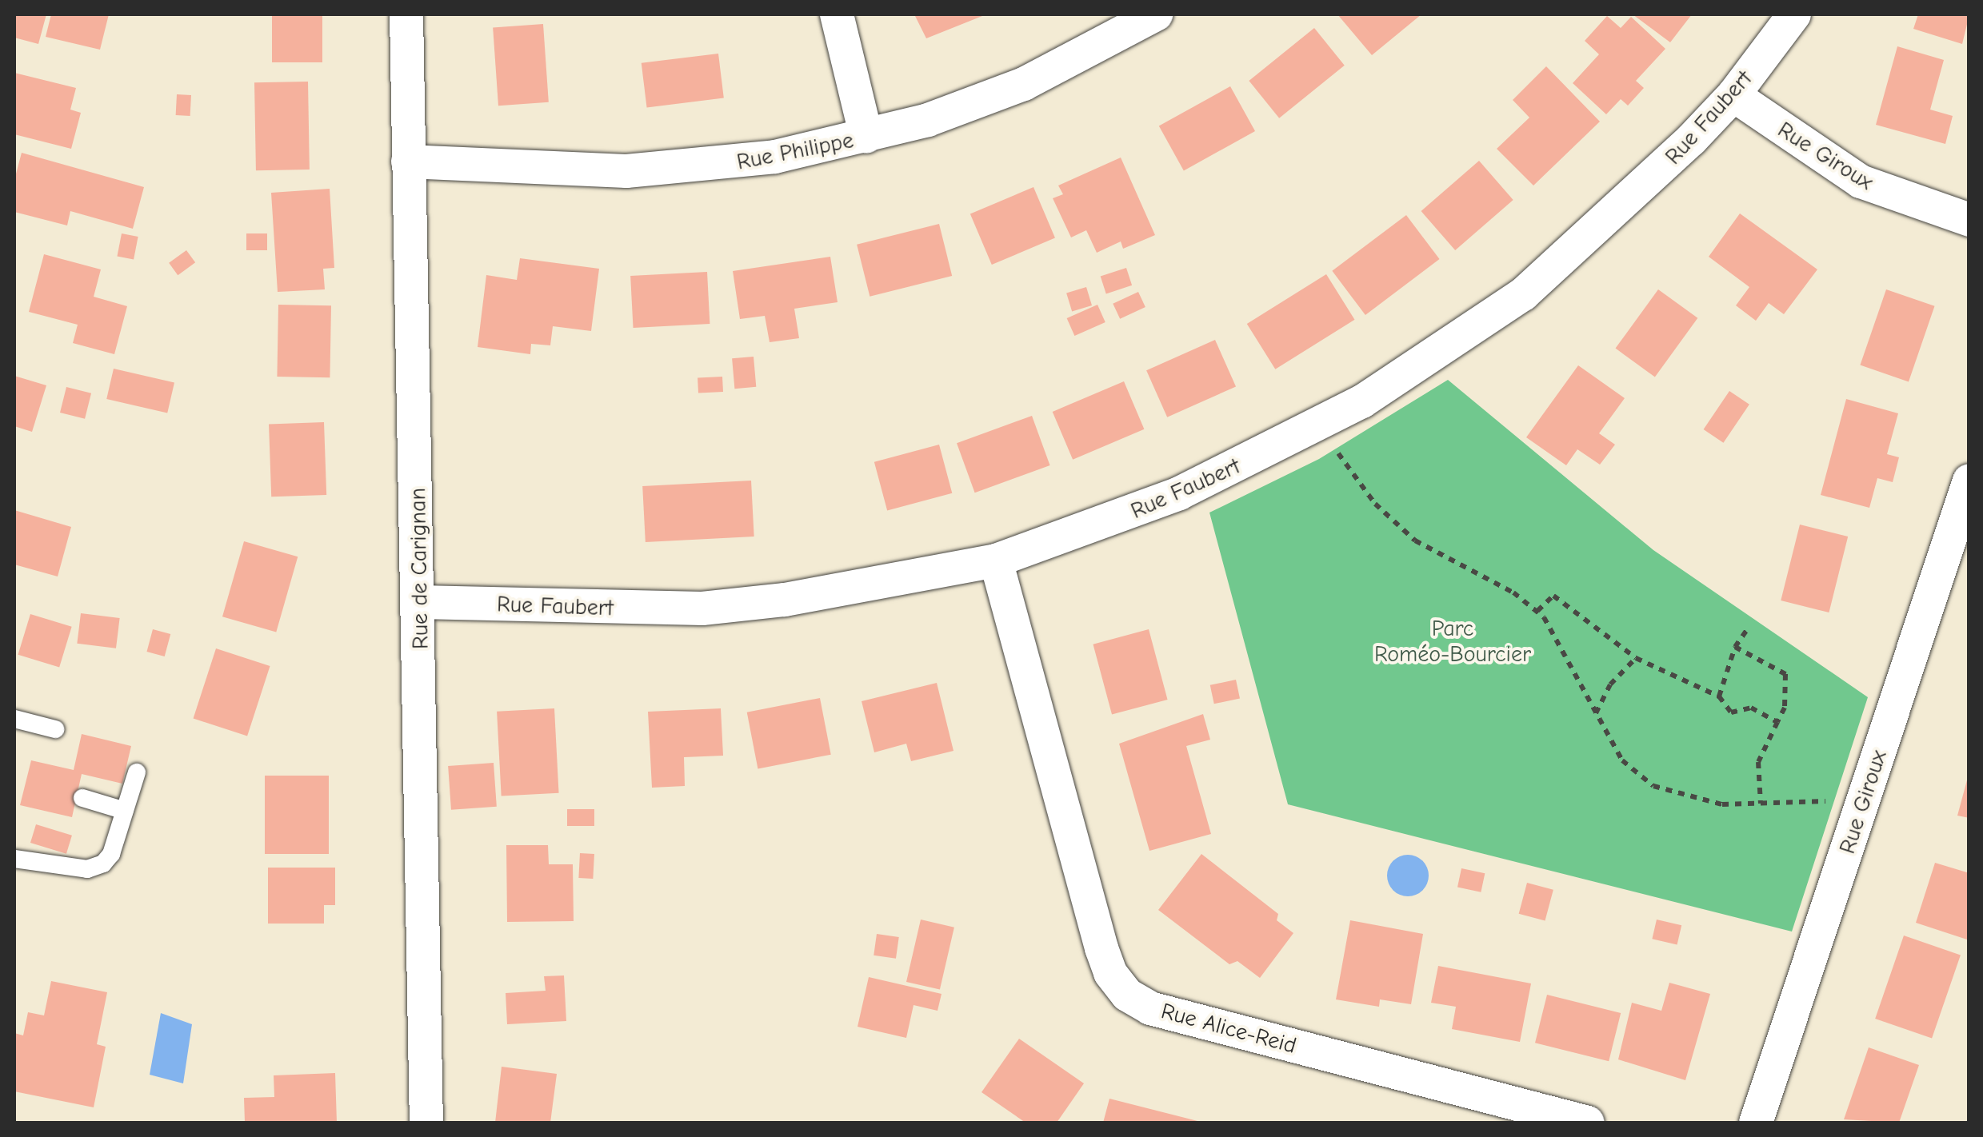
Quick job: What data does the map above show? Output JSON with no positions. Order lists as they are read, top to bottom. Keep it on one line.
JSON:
{"streets":{"street":["Rue Faubert","Rue Philippe","Rue Giroux","Rue de Carignan","Rue Alice-Reid"]},"crossings":[["Rue Faubert","Rue Giroux"],["Rue Faubert","Rue de Carignan"],["Rue Faubert","Rue Alice-Reid"],["Rue Philippe","Rue de Carignan"]],"parks":["Parc Roméo-Bourcier"]}
